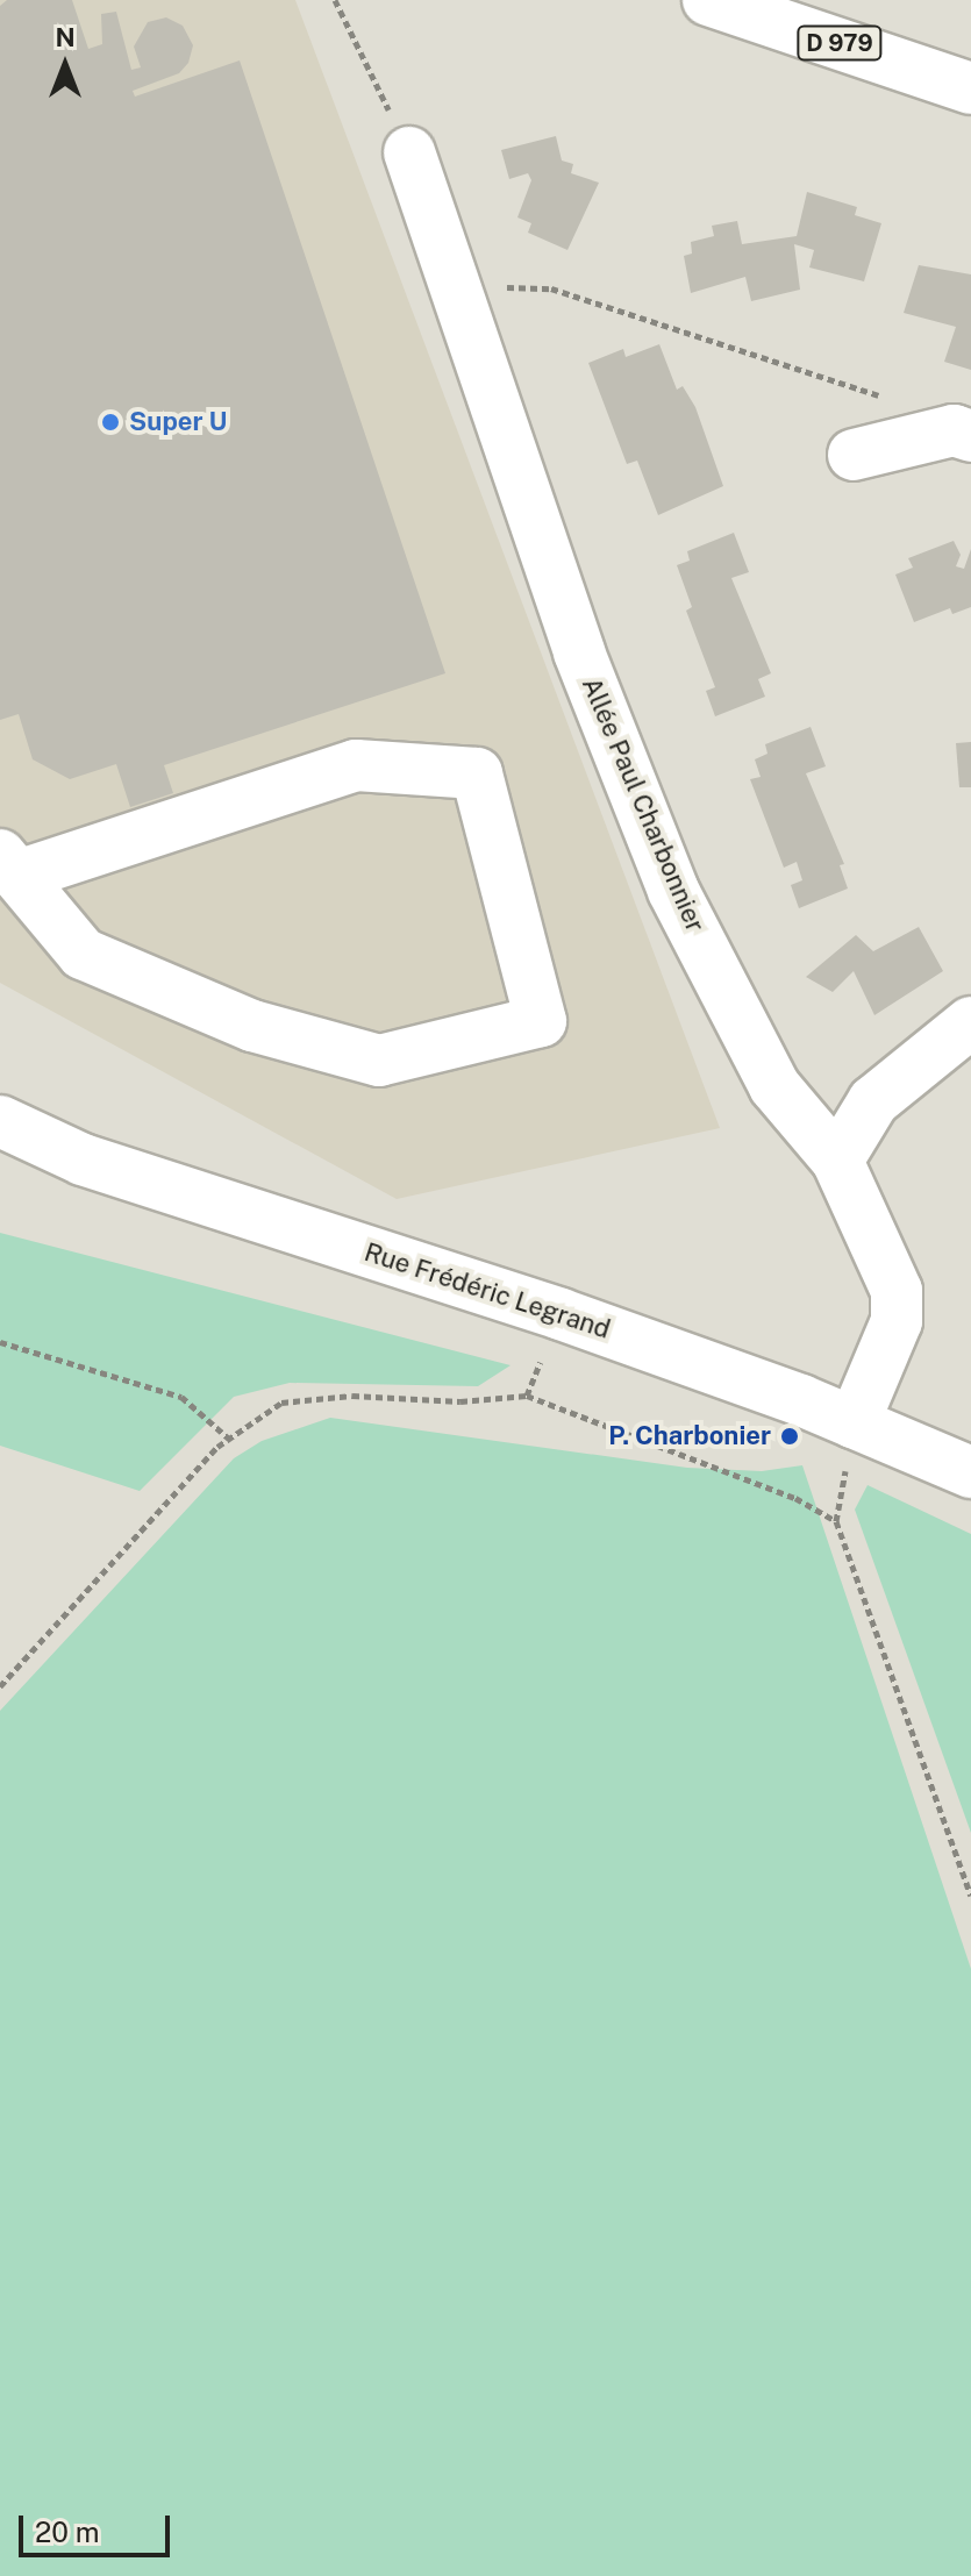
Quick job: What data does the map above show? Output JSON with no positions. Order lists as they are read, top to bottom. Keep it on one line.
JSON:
{"streets":{"street":["D 979","Allée Paul Charbonnier","Rue Frédéric Legrand"]},"crossings":[["Allée Paul Charbonnier","Rue Frédéric Legrand"]],"places":["Super U","P. Charbonier"],"scale_bar":"20 m","north":"top"}
